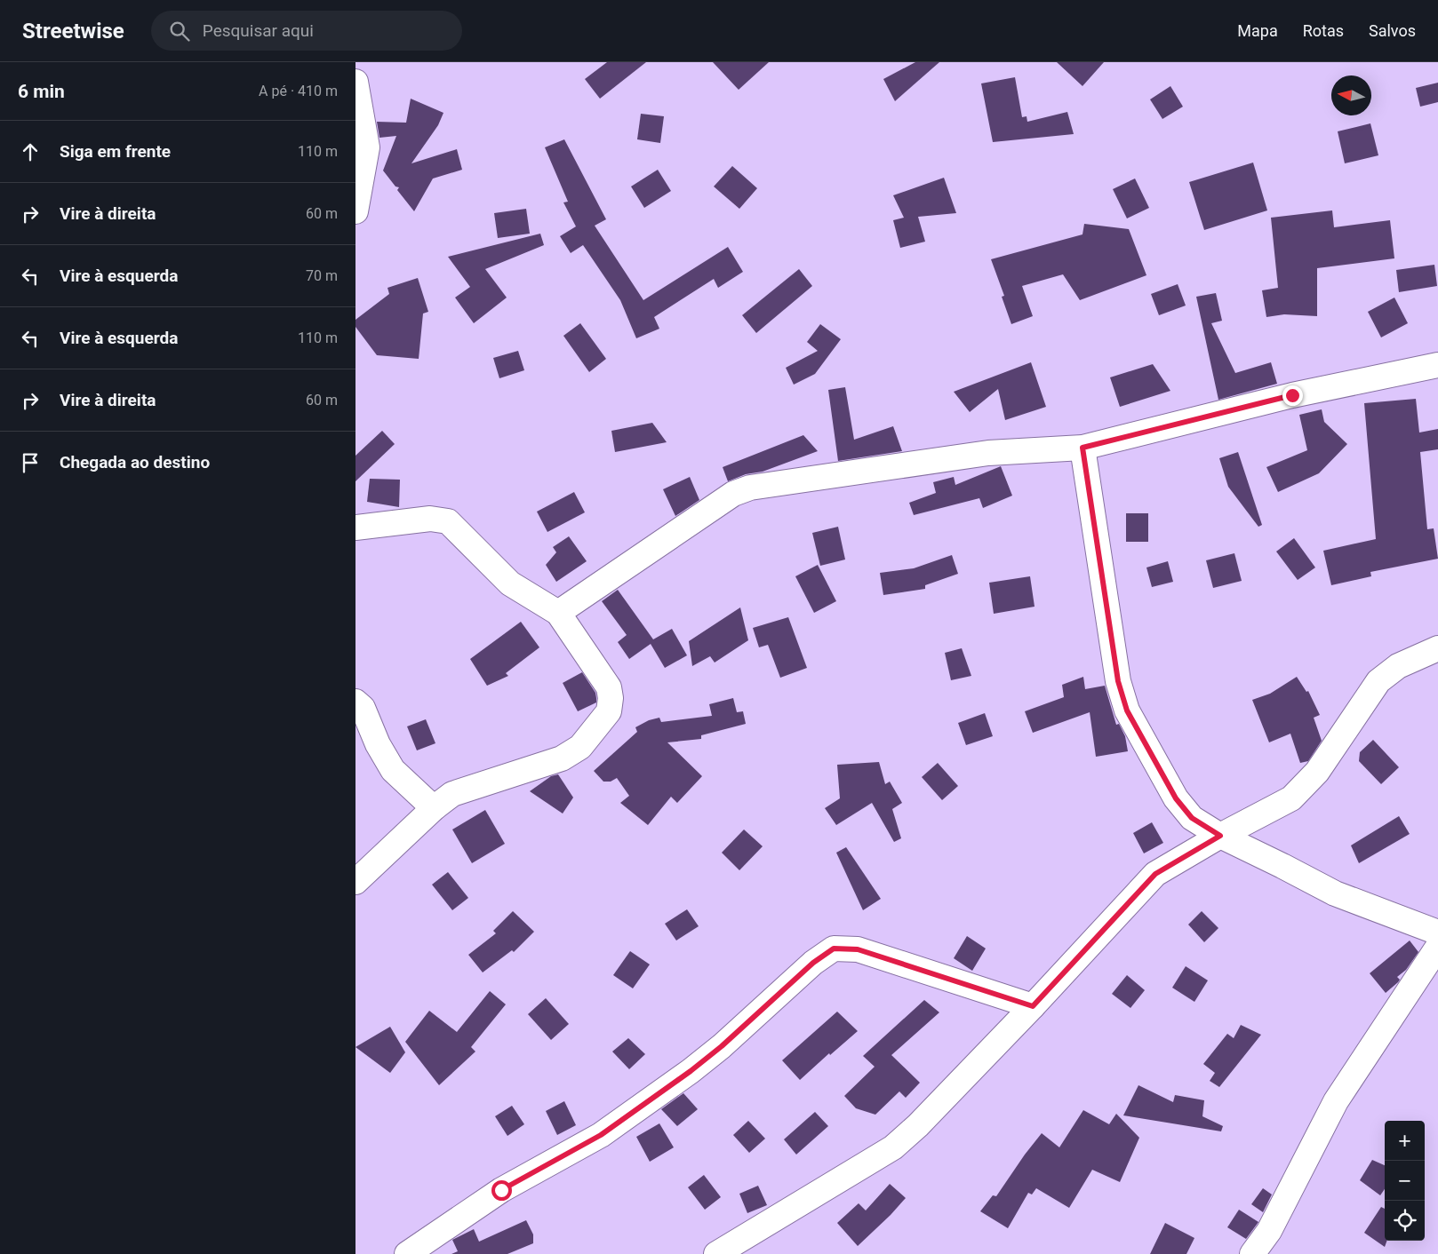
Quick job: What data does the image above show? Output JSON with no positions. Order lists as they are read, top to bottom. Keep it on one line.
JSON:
{"north":"left","page":{"header":"Streetwise","search":"Pesquisar aqui","nav":["Mapa","Rotas","Salvos"],"heading":["6 min","A pé · 410 m"],"list":[["Siga em frente","110 m"],["Vire à direita","60 m"],["Vire à esquerda","70 m"],["Vire à esquerda","110 m"],["Vire à direita","60 m"],"Chegada ao destino"],"map_buttons":["+","−"]}}
